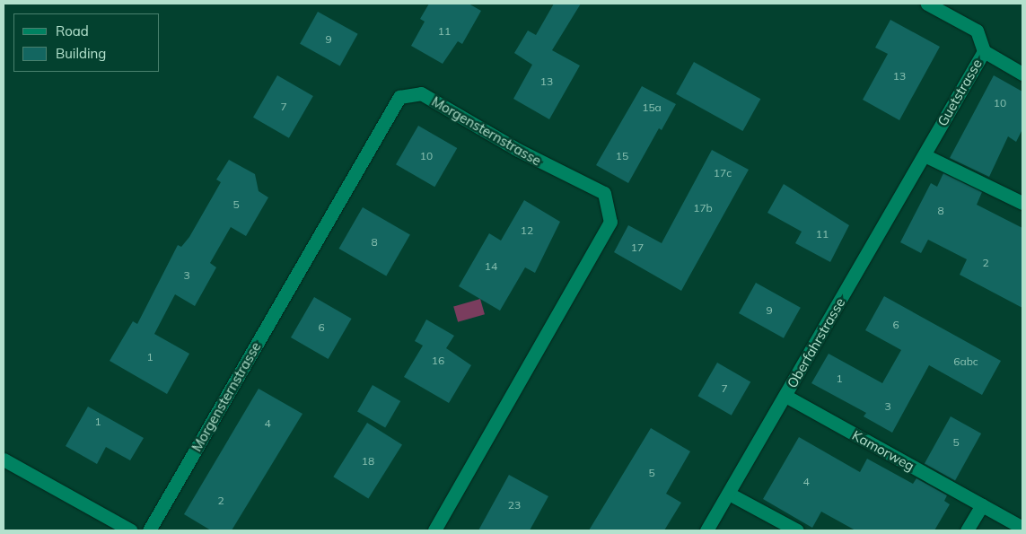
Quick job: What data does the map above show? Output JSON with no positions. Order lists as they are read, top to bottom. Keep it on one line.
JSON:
{"streets":{"street":["Guetstrasse","Morgensternstrasse","Oberfahrstrasse","Kamorweg"]},"crossings":[["Guetstrasse","Oberfahrstrasse"],["Oberfahrstrasse","Kamorweg"]],"house_numbers":["11","9","13","13","10","7","15a","10","15","17c","5","17b","8","12","11","8","17","2","14","3","9","6","6","1","16","6abc","1","7","3","1","4","5","18","5","4","2","23"],"legend":["Road","Building"]}
